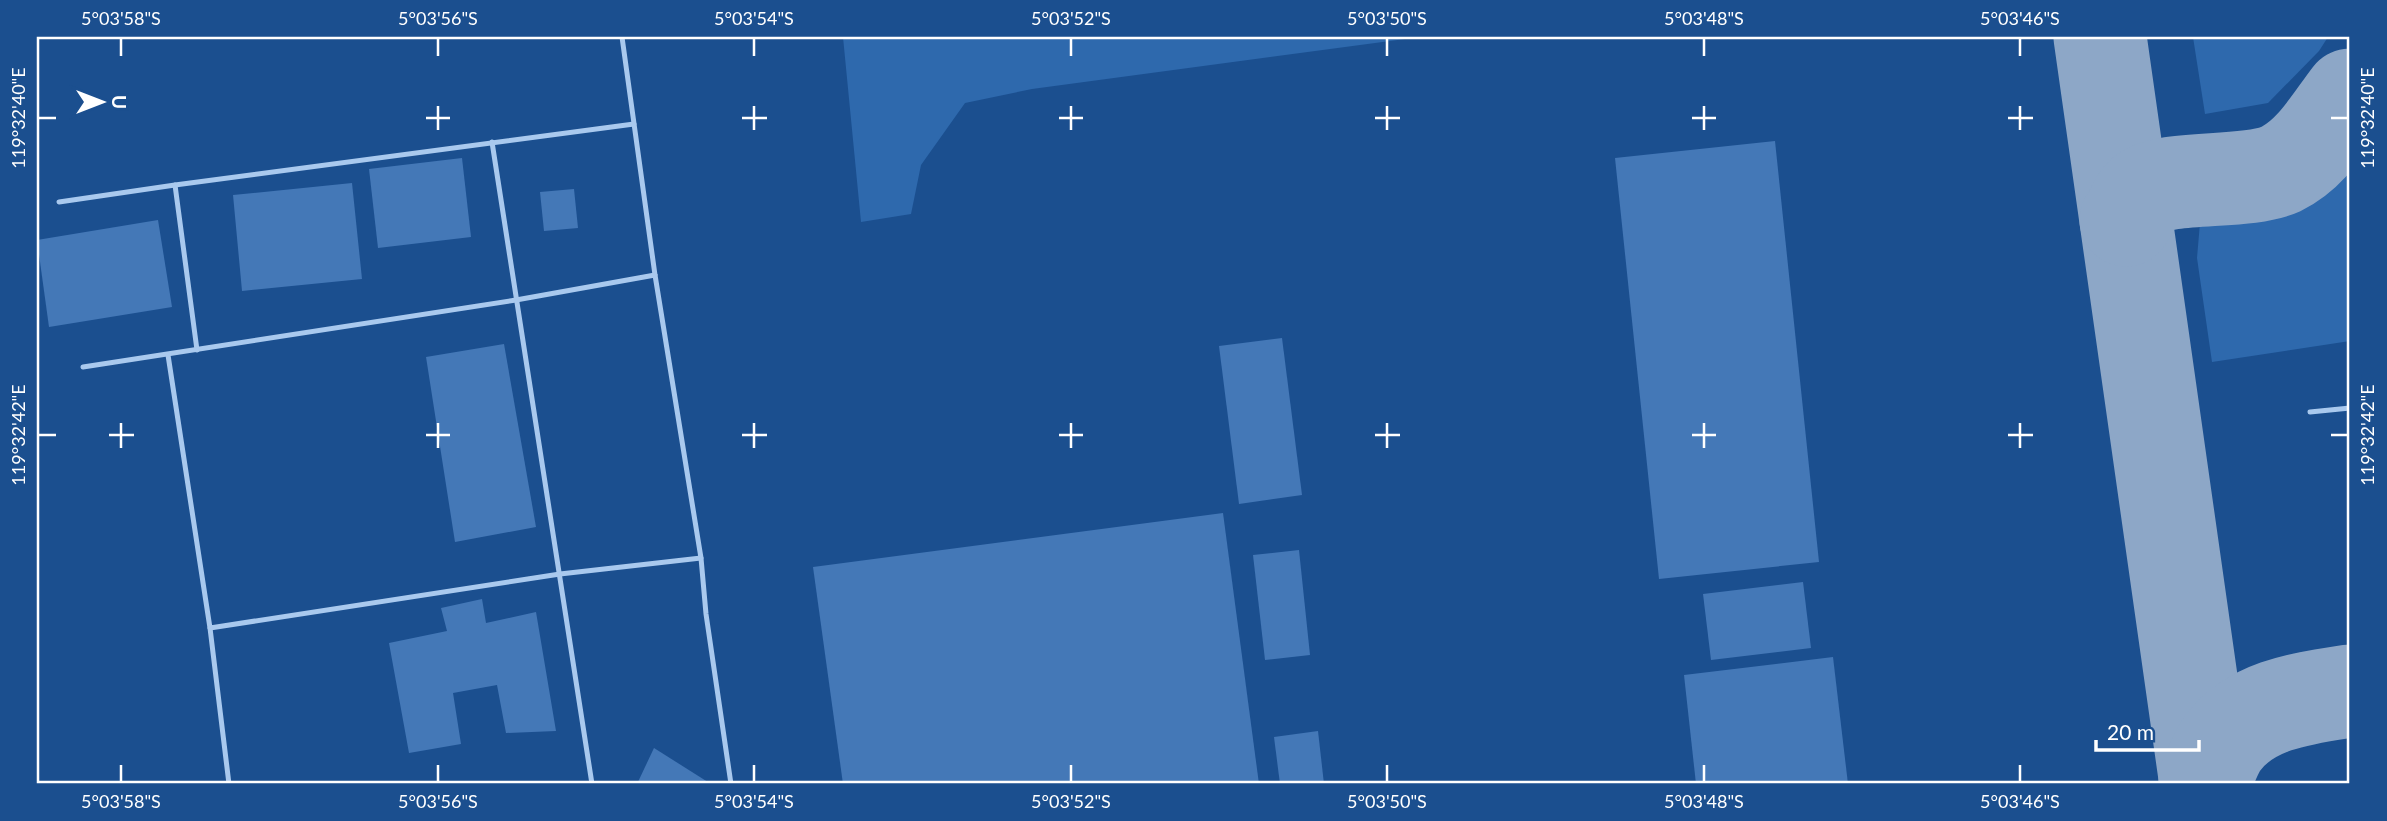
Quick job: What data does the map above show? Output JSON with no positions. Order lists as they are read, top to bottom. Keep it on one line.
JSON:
{"scale_bar":"20 m","north":"right","coordinates":["5°03'58\"S","5°03'56\"S","5°03'54\"S","5°03'52\"S","5°03'50\"S","5°03'48\"S","5°03'46\"S","119°32'40\"E","119°32'42\"E"]}
